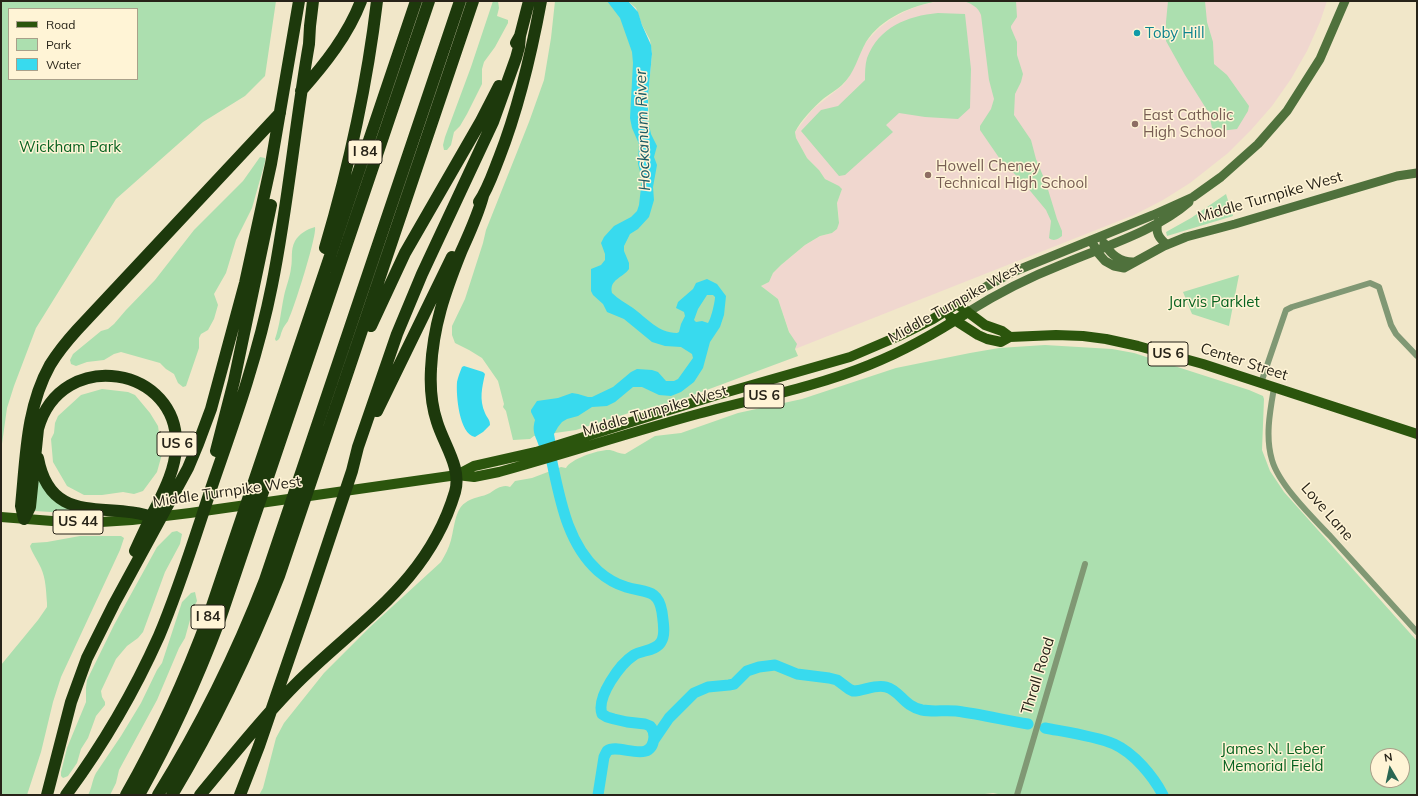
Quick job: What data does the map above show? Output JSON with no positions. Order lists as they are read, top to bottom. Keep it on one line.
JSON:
{"streets":{"highway":["I 84","US 6"],"main road":["Middle Turnpike West","Center Street","US 44"],"street":["Love Lane","Thrall Road"]},"crossings":[["Middle Turnpike West","US 6"],["Middle Turnpike West","Center Street"],["US 6","US 44"],["Center Street","Love Lane"]],"water":["Hockanum River"],"parks":["Wickham Park","Jarvis Parklet","James N. Leber Memorial Field"],"places":["Toby Hill","East Catholic High School","Howell Cheney Technical High School"],"legend":["Road","Park","Water"],"north":"top"}
